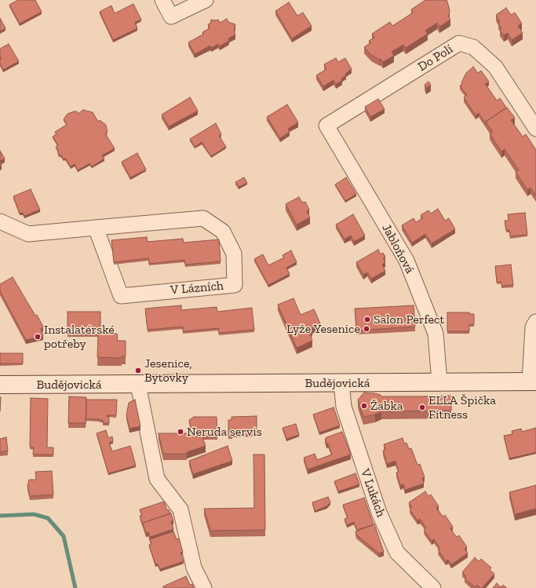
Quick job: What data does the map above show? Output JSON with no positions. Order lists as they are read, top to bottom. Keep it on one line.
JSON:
{"streets":{"main road":["Budějovická"],"street":["Do Polí","Jabloňová","V Lázních","V Lukách"]},"crossings":[["Do Polí","Jabloňová"],["Jabloňová","Budějovická"],["Budějovická","V Lukách"]],"places":["Salon Perfect","Lyže Yesenice","Instalatérské potřeby","Jesenice, Bytovky","Žabka","ELLA Špička Fitness","Neruda servis"]}
